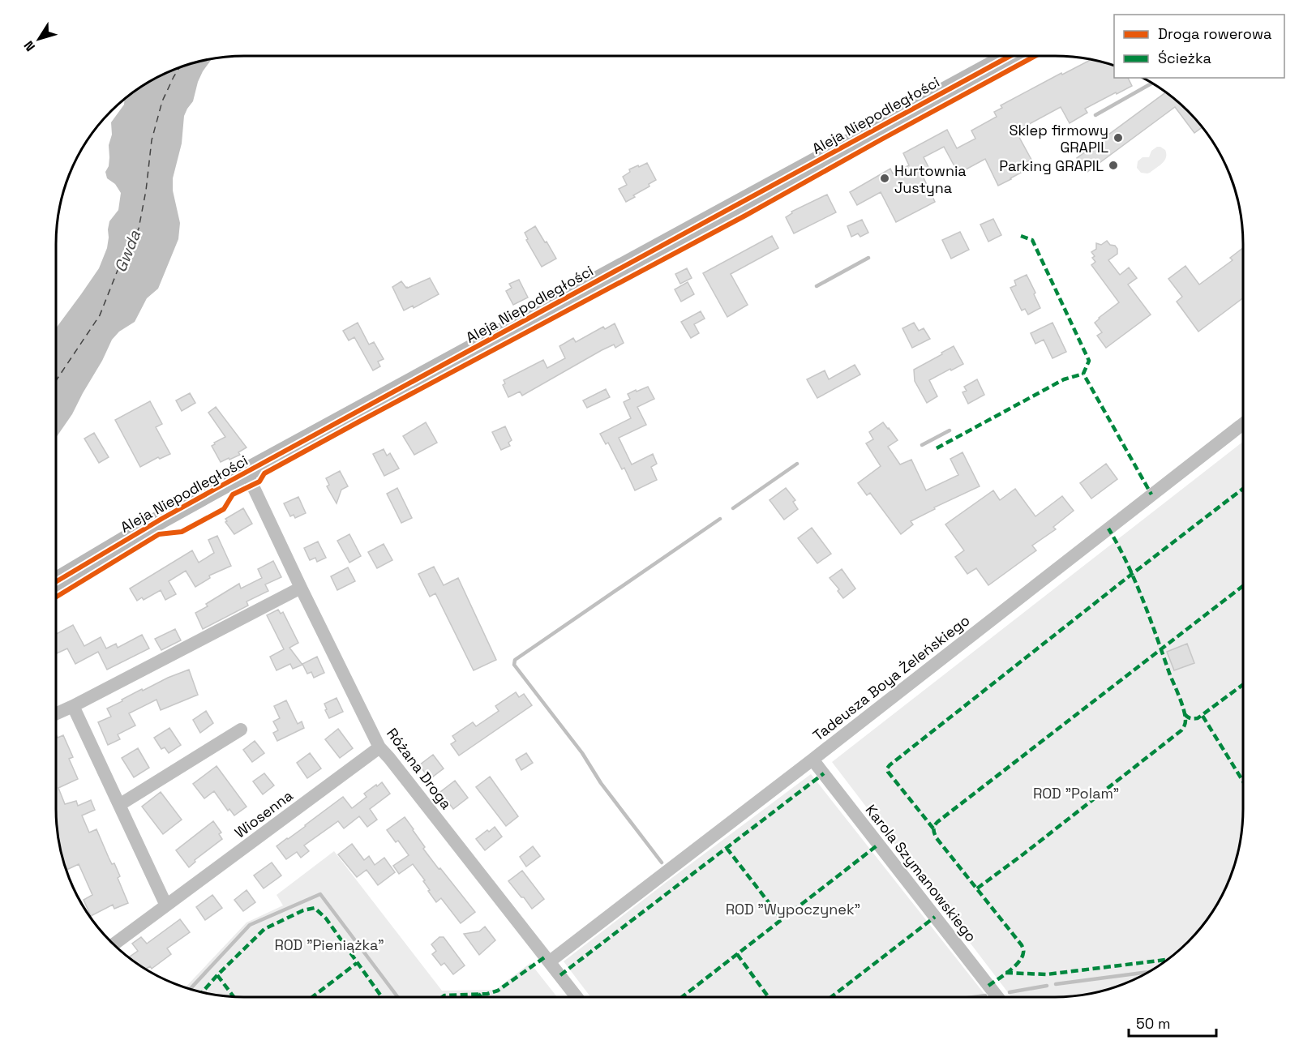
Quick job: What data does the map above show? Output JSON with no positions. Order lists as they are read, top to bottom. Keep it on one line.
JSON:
{"streets":{"street":["Aleja Niepodległości","Tadeusza Boya Żeleńskiego","Różana Droga","Wiosenna","Karola Szymanowskiego"]},"crossings":[["Aleja Niepodległości","Różana Droga"],["Tadeusza Boya Żeleńskiego","Różana Droga"],["Tadeusza Boya Żeleńskiego","Karola Szymanowskiego"],["Różana Droga","Wiosenna"]],"water":["Gwda"],"parks":["ROD \"Polam\"","ROD \"Wypoczynek\"","ROD \"Pieniążka\""],"places":["Sklep firmowy GRAPIL","Parking GRAPIL","Hurtownia Justyna"],"legend":["Droga rowerowa","Ścieżka"],"scale_bar":"50 m","north":"bottom left"}
